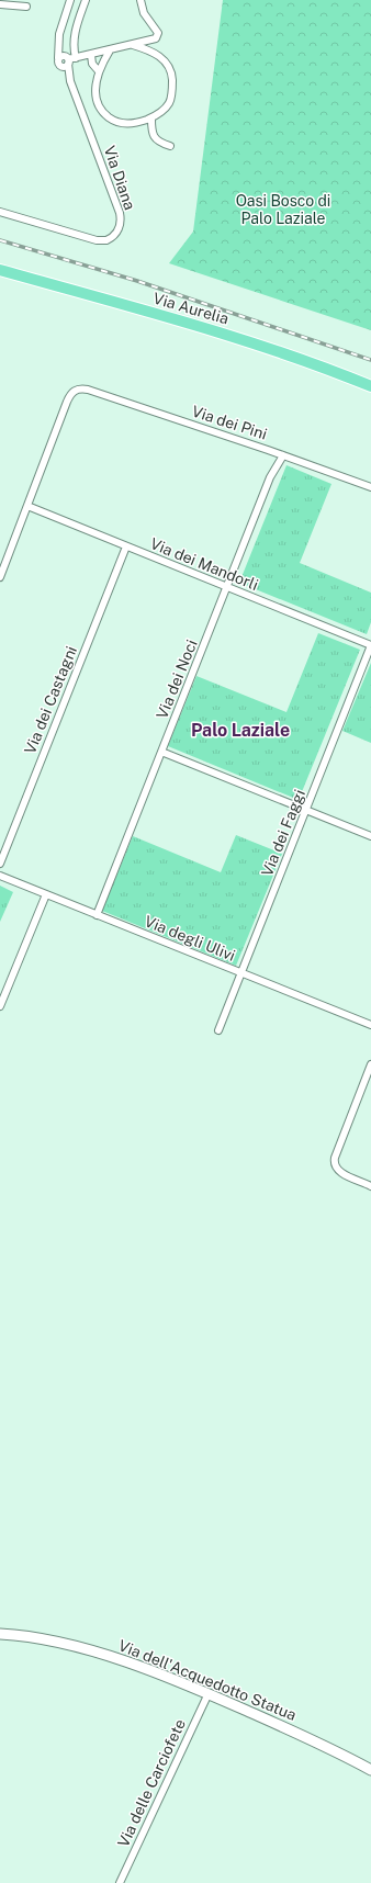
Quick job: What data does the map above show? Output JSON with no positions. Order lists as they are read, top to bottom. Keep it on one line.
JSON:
{"streets":{"main road":["Via Aurelia"],"street":["Via Diana","Via dei Pini","Via dei Mandorli","Via dei Noci","Via dei Castagni","Via dei Faggi","Via degli Ulivi","Via dell'Acquedotto Statua","Via delle Carciofete"]},"crossings":[["Via dei Pini","Via dei Mandorli"],["Via dei Pini","Via dei Noci"],["Via dei Mandorli","Via dei Noci"],["Via dei Mandorli","Via dei Castagni"],["Via dei Mandorli","Via dei Faggi"],["Via dei Noci","Via degli Ulivi"],["Via dei Faggi","Via degli Ulivi"],["Via dell'Acquedotto Statua","Via delle Carciofete"]],"districts":["Palo Laziale"],"parks":["Oasi Bosco di Palo Laziale"]}
